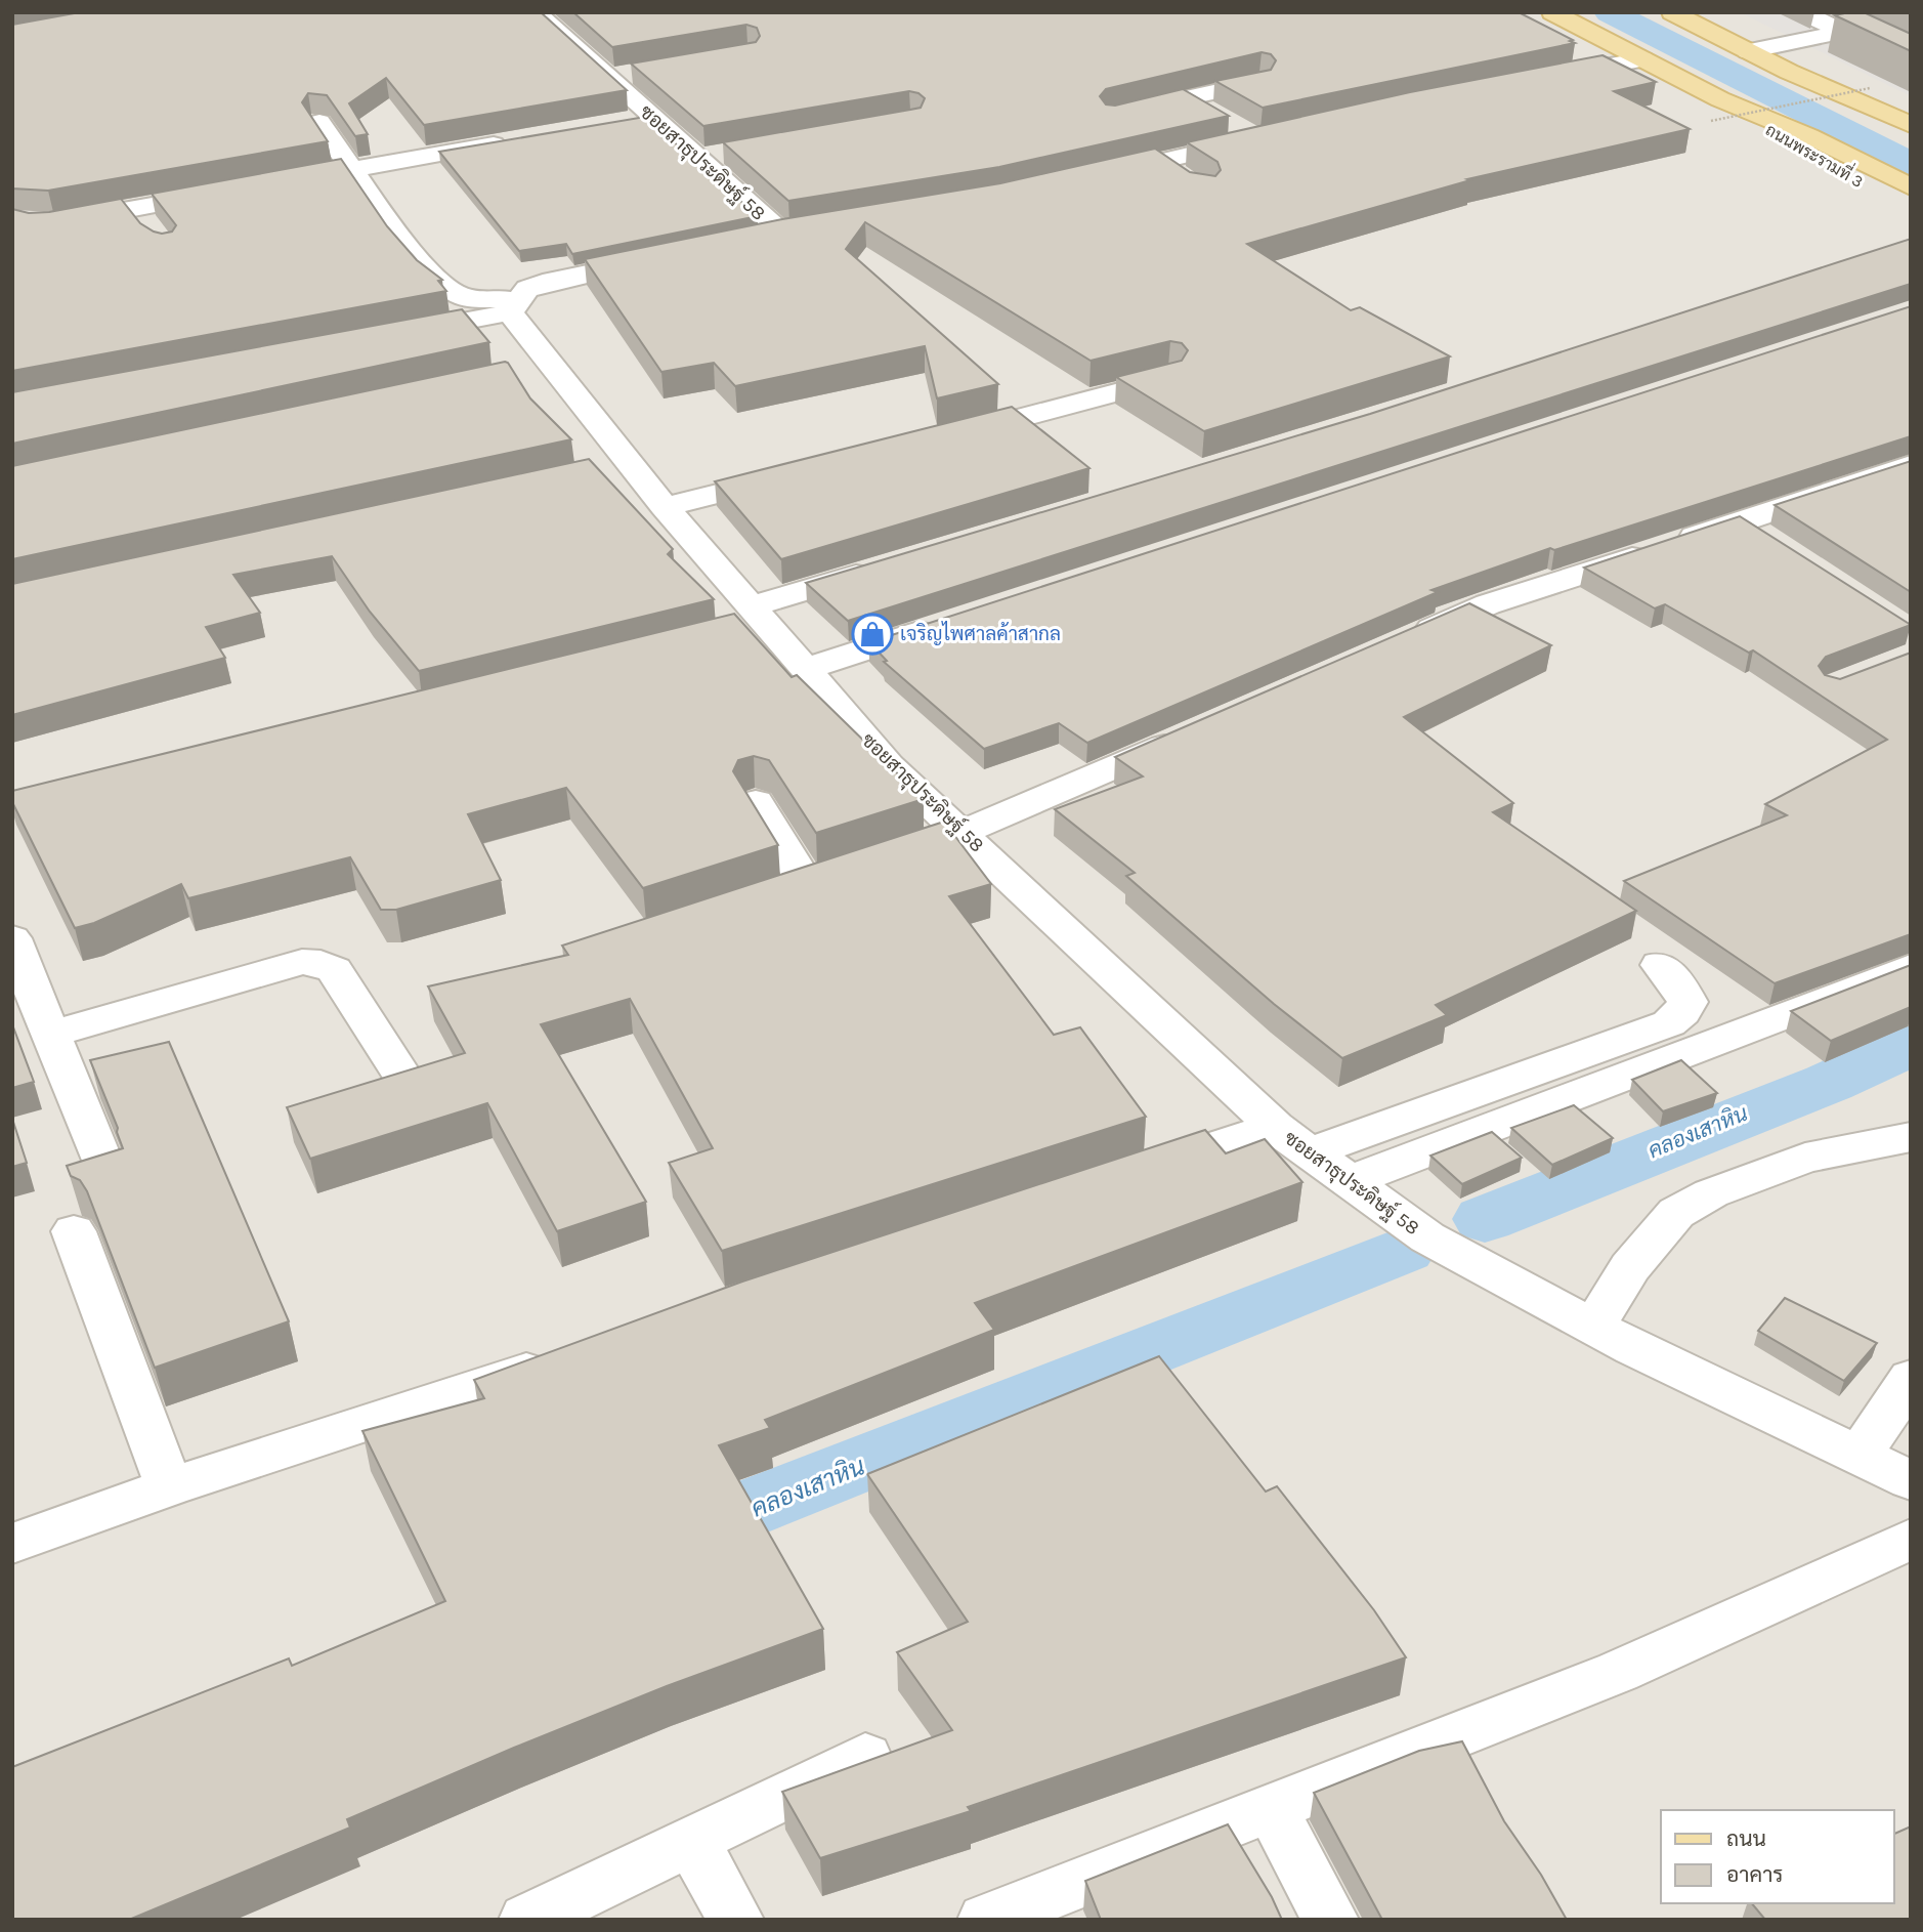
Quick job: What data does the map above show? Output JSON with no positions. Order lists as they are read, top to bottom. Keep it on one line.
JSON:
{"streets":{"main road":["ถนนพระรามที่ 3"],"street":["ซอยสาธุประดิษฐ์ 58"]},"water":["คลองเสาหิน"],"places":{"shop":["เจริญไพศาลค้าสากล"]},"legend":["ถนน","อาคาร"]}
